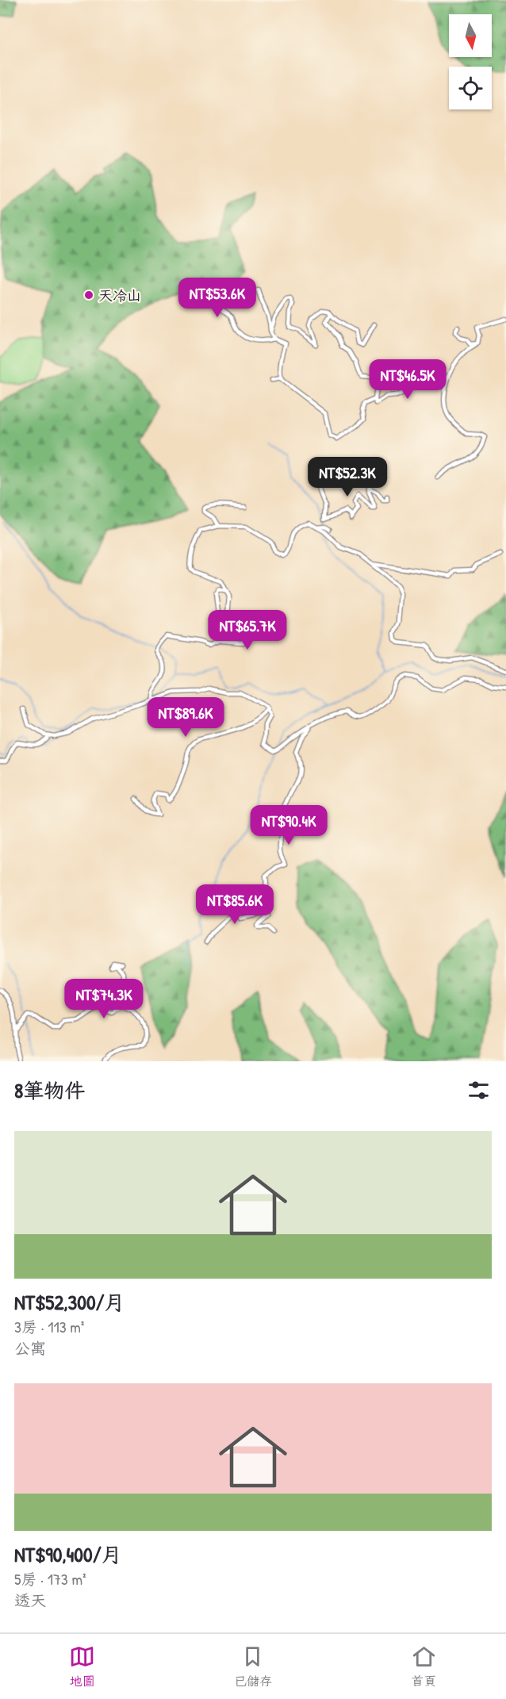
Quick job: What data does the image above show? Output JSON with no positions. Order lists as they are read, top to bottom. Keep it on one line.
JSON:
{"places":["天冷山"],"north":"bottom","page":{"price":["NT$53.6K","NT$46.5K","NT$52.3K","NT$65.7K","NT$89.6K","NT$90.4K","NT$85.6K","NT$74.3K"],"heading":"8筆物件","list":[{"name":"NT$52,300/月","note":"3房 · 113 m² · 公寓"},{"name":"NT$90,400/月","note":"5房 · 173 m² · 透天"}],"tabs":["地圖","已儲存","首頁"]}}
